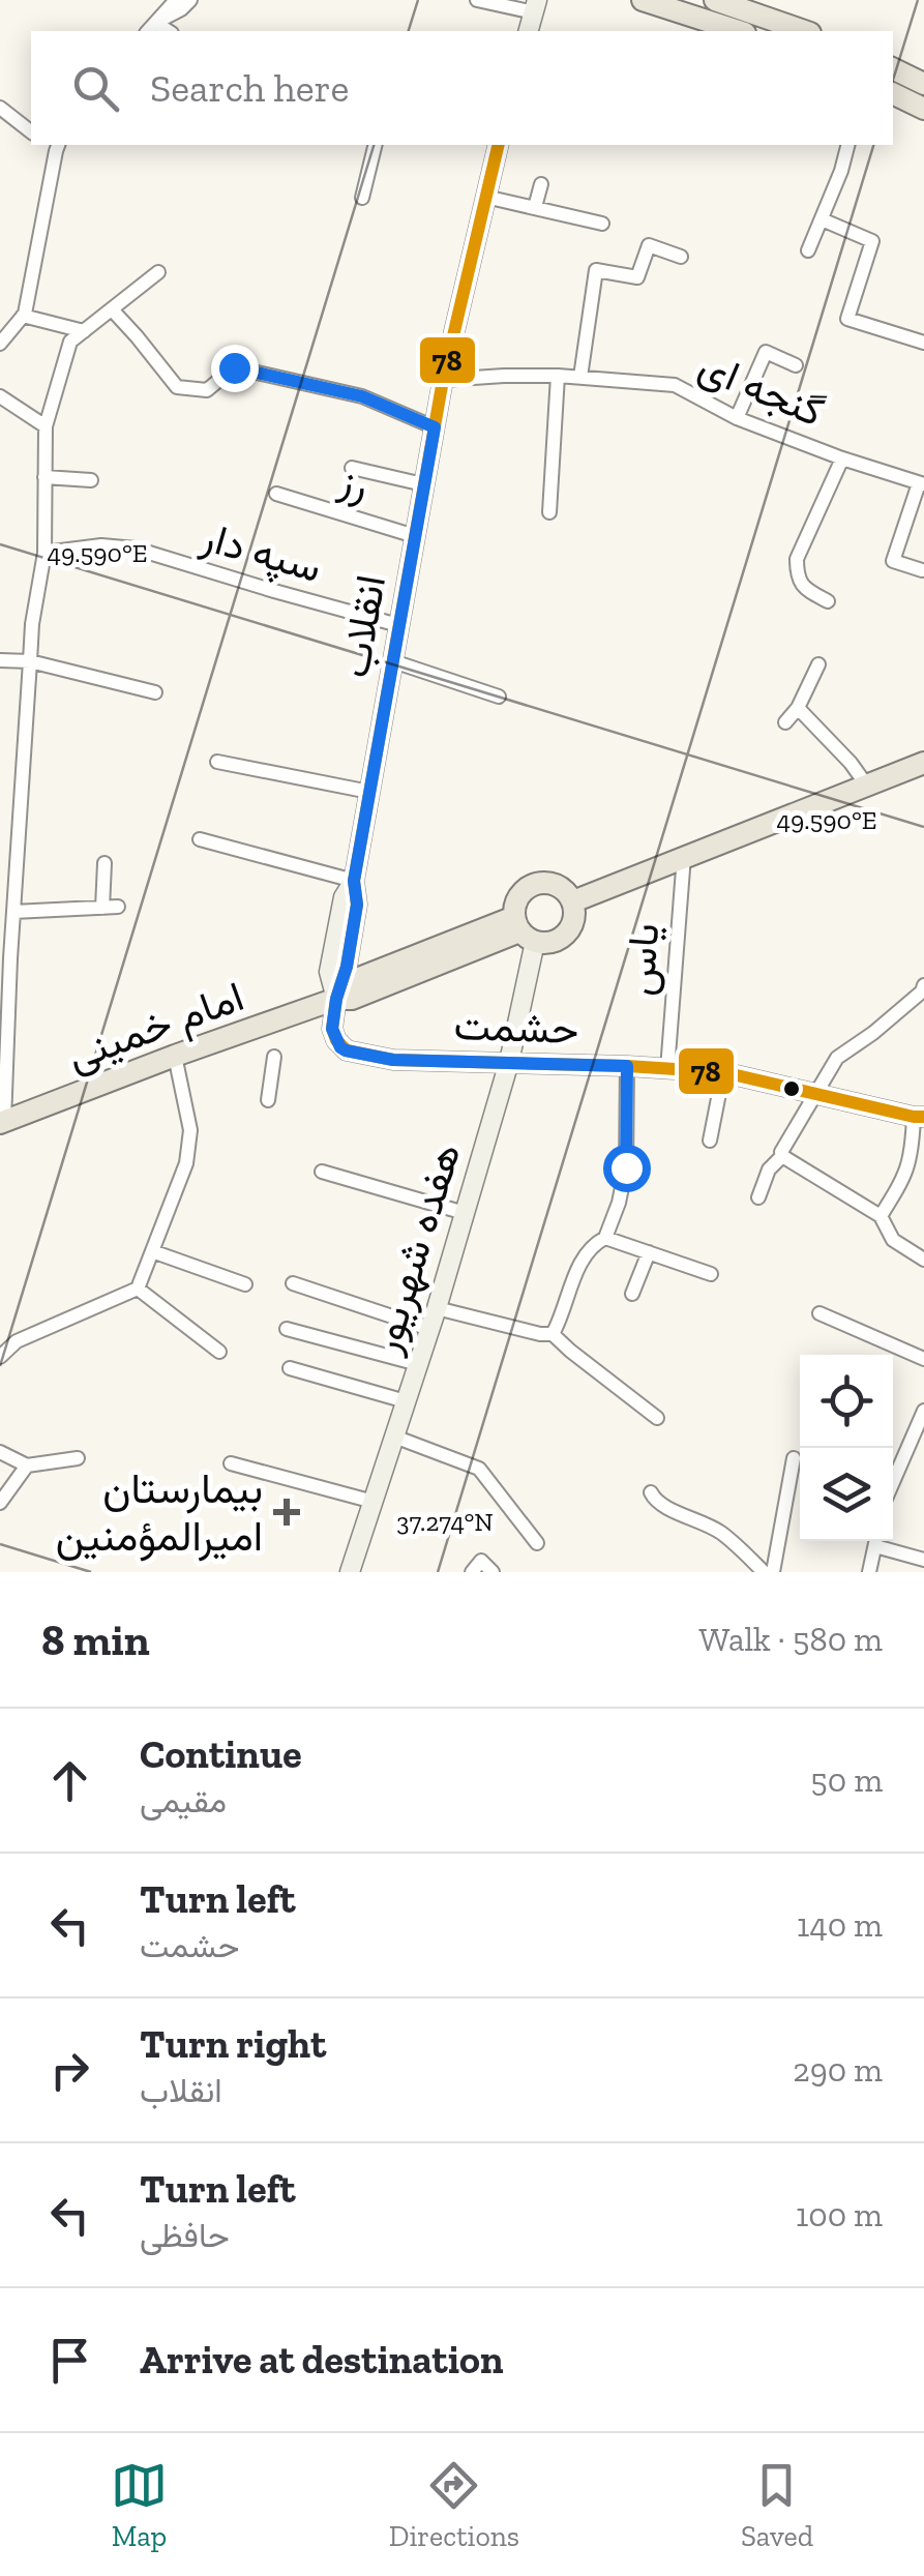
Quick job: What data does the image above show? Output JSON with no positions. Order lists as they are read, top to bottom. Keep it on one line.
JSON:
{"streets":{"main road":["انقلاب","امام خمینی","حشمت","هفده شهریور"],"street":["گنجه ای","رز","سپه دار","یاس"]},"crossings":[["گنجه ای","انقلاب"],["رز","انقلاب"],["سپه دار","انقلاب"],["انقلاب","امام خمینی"],["انقلاب","حشمت"],["یاس","حشمت"],["امام خمینی","حشمت"],["امام خمینی","هفده شهریور"],["حشمت","هفده شهریور"]],"places":{"health":["بیمارستان امیرالمؤمنین"]},"lines":["transit line 78"],"page":{"search":"Search here","heading":["8 min","Walk · 580 m"],"list":[["Continue","مقیمی","50 m"],["Turn left","حشمت","140 m"],["Turn right","انقلاب","290 m"],["Turn left","حافظی","100 m"],"Arrive at destination"],"nav":["Map","Directions","Saved"]},"coordinates":["49.590°E","37.274°N"]}
